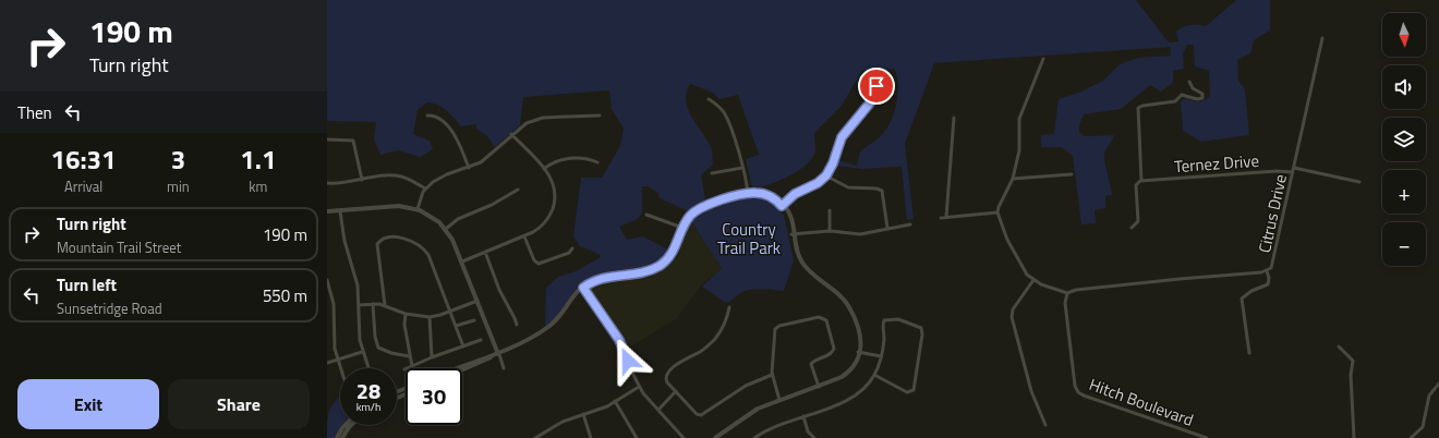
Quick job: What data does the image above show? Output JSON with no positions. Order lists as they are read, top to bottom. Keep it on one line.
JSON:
{"streets":{"street":["Ternez Drive","Citrus Drive","Hitch Boulevard"]},"crossings":[["Ternez Drive","Citrus Drive"],["Citrus Drive","Hitch Boulevard"]],"parks":["Country Trail Park"],"north":"bottom","page":{"turn":["190 m","Turn right"],"map_buttons":["+","−"],"then":"Then","eta":["16:31","Arrival","3","min","1.1","km"],"list":[{"name":"Turn right","note":"Mountain Trail Street","value":"190 m"},{"name":"Turn left","note":"Sunsetridge Road","value":"550 m"}],"speed":"28 km/h","limit":"30","buttons":["Exit","Share"]}}
